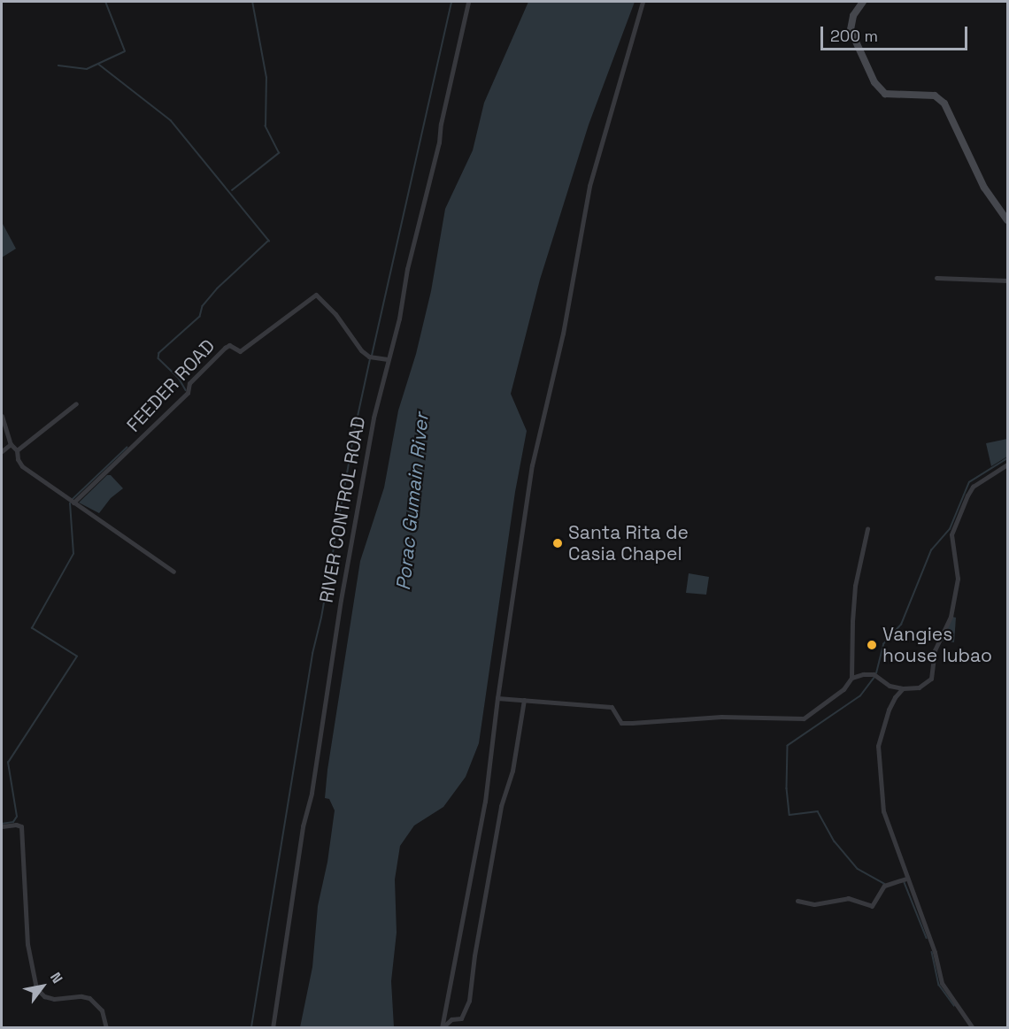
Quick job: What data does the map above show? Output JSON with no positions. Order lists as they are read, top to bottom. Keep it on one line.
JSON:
{"streets":{"street":["FEEDER ROAD","RIVER CONTROL ROAD"]},"crossings":[["FEEDER ROAD","RIVER CONTROL ROAD"]],"water":["Porac Gumain River"],"places":["Santa Rita de Casia Chapel","Vangies house lubao"],"scale_bar":"200 m","north":"top right"}
